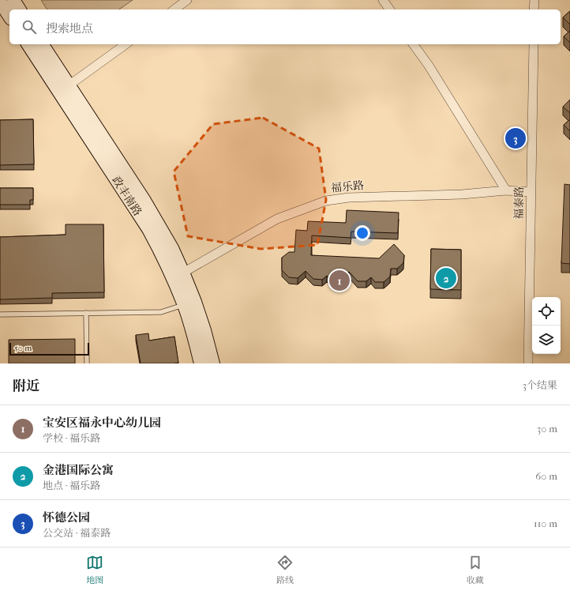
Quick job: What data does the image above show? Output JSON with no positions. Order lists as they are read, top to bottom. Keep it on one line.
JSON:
{"streets":{"main road":["政丰南路"],"street":["福乐路","福泰路"]},"crossings":[["福乐路","政丰南路"],["福乐路","福泰路"]],"scale_bar":"50 m","page":{"search":"搜索地点","pins":["3","2","1"],"scale":"50 m","heading":["附近","3个结果"],"list":[{"mark":"1","name":"宝安区福永中心幼儿园","note":"学校 · 福乐路","value":"30 m"},{"mark":"2","name":"金港国际公寓","note":"地点 · 福乐路","value":"60 m"},{"mark":"3","name":"怀德公园","note":"公交站 · 福泰路","value":"110 m"}],"nav":["地图","路线","收藏"]}}
